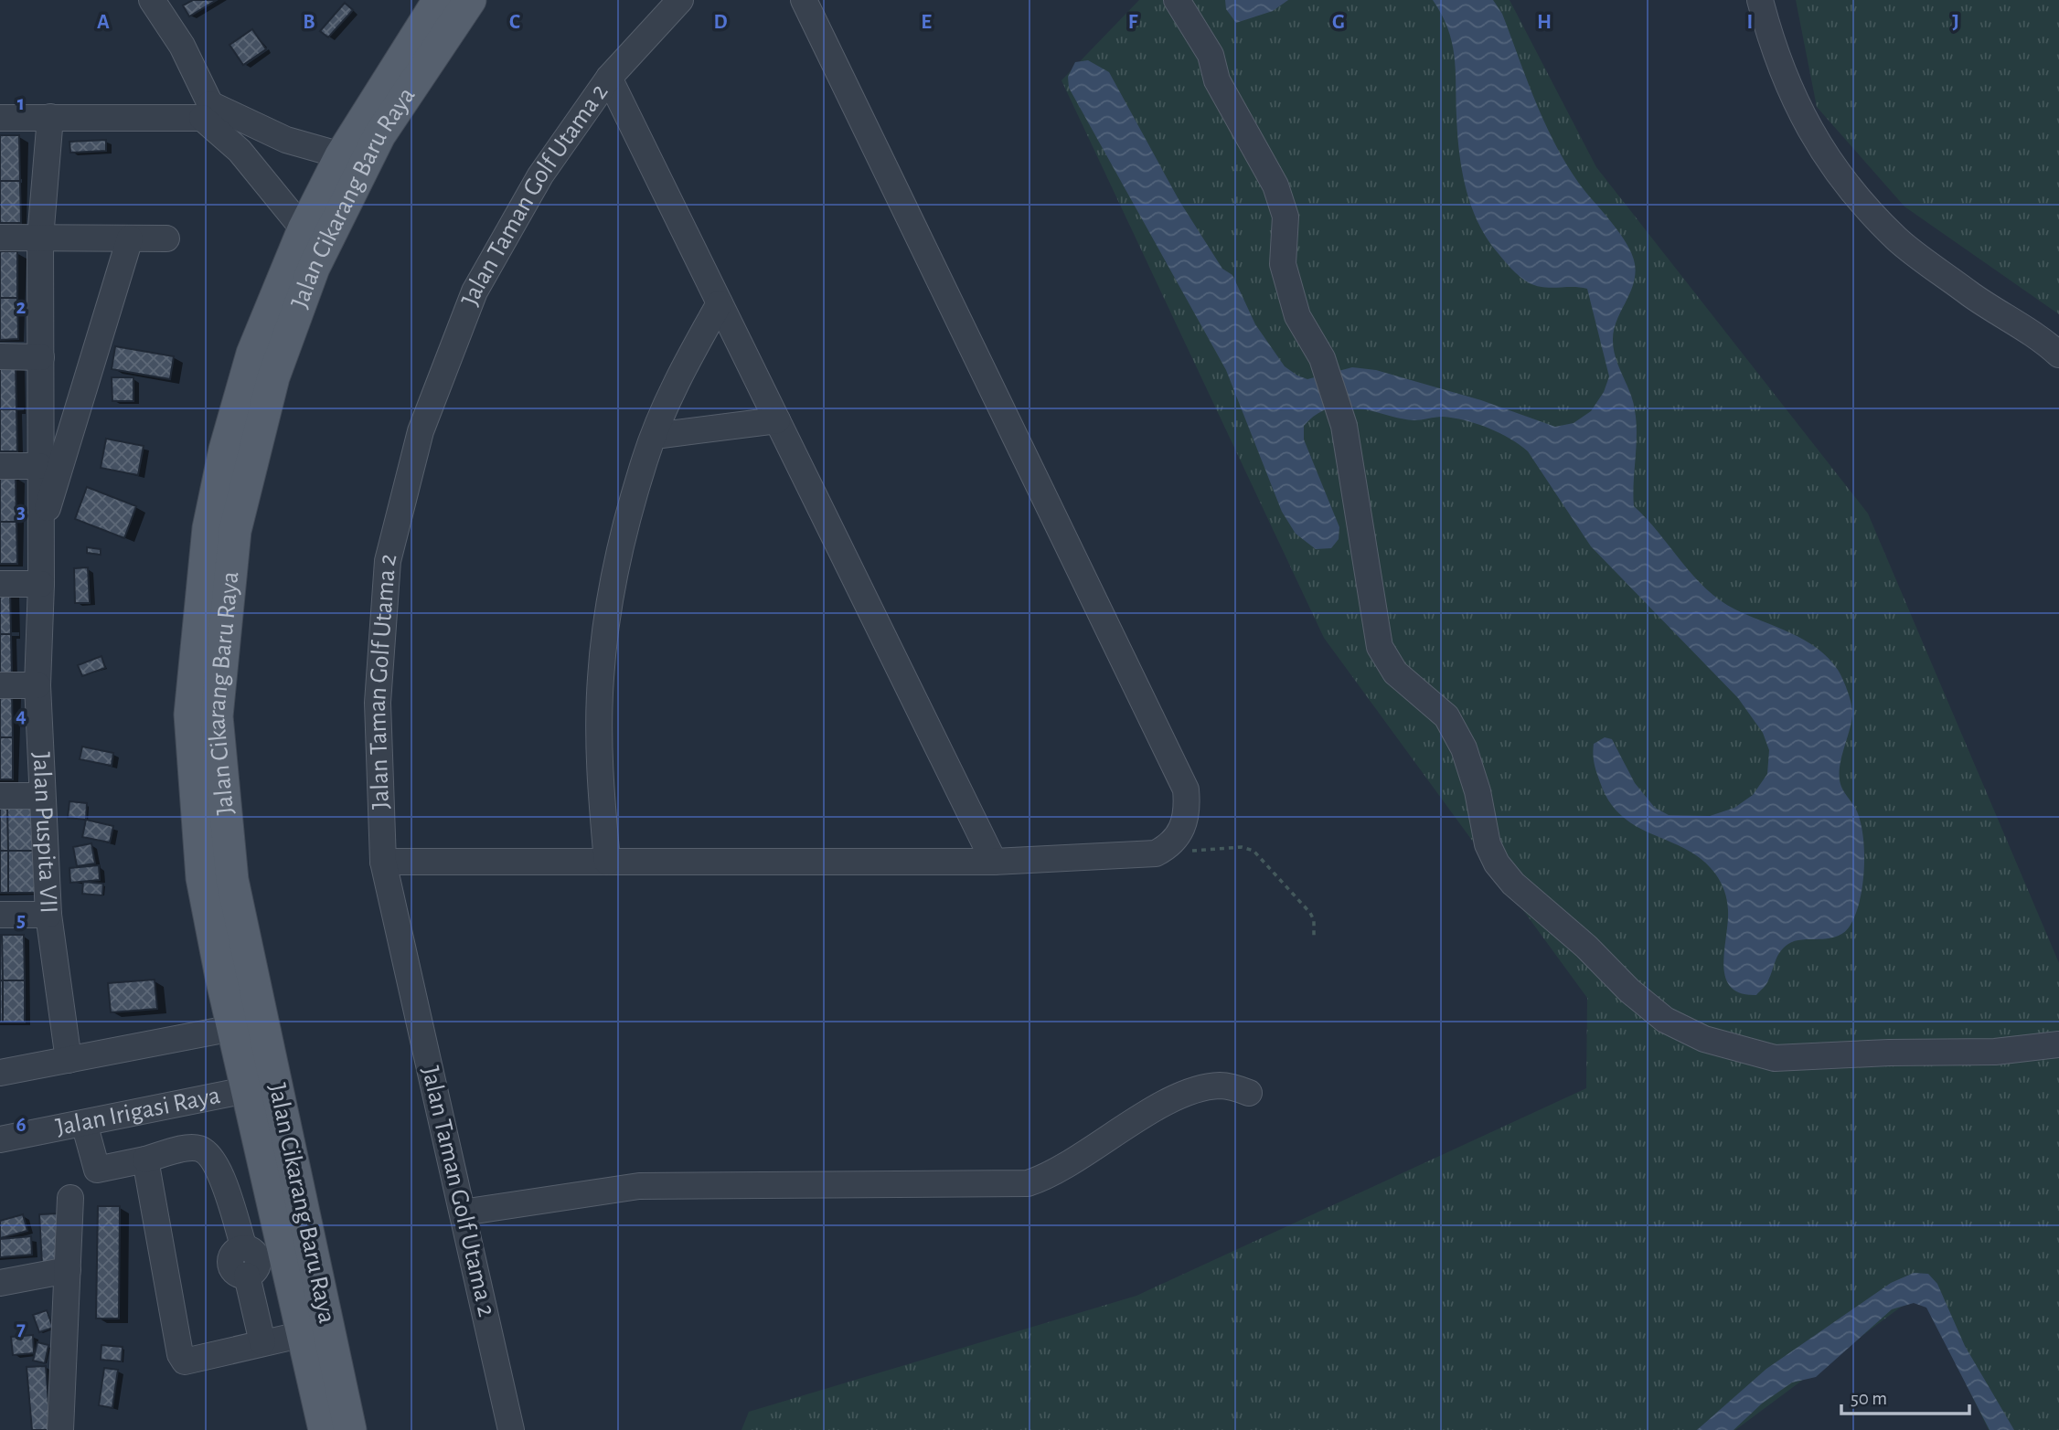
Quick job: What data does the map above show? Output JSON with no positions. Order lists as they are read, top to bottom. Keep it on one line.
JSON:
{"streets":{"main road":["Jalan Cikarang Baru Raya"],"street":["Jalan Taman Golf Utama 2","Jalan Puspita VII","Jalan Irigasi Raya"]},"crossings":[["Jalan Cikarang Baru Raya","Jalan Irigasi Raya"]],"scale_bar":"50 m","grid":{"columns":["A","B","C","D","E","F","G","H","I","J"],"rows":["1","2","3","4","5","6","7"]}}
